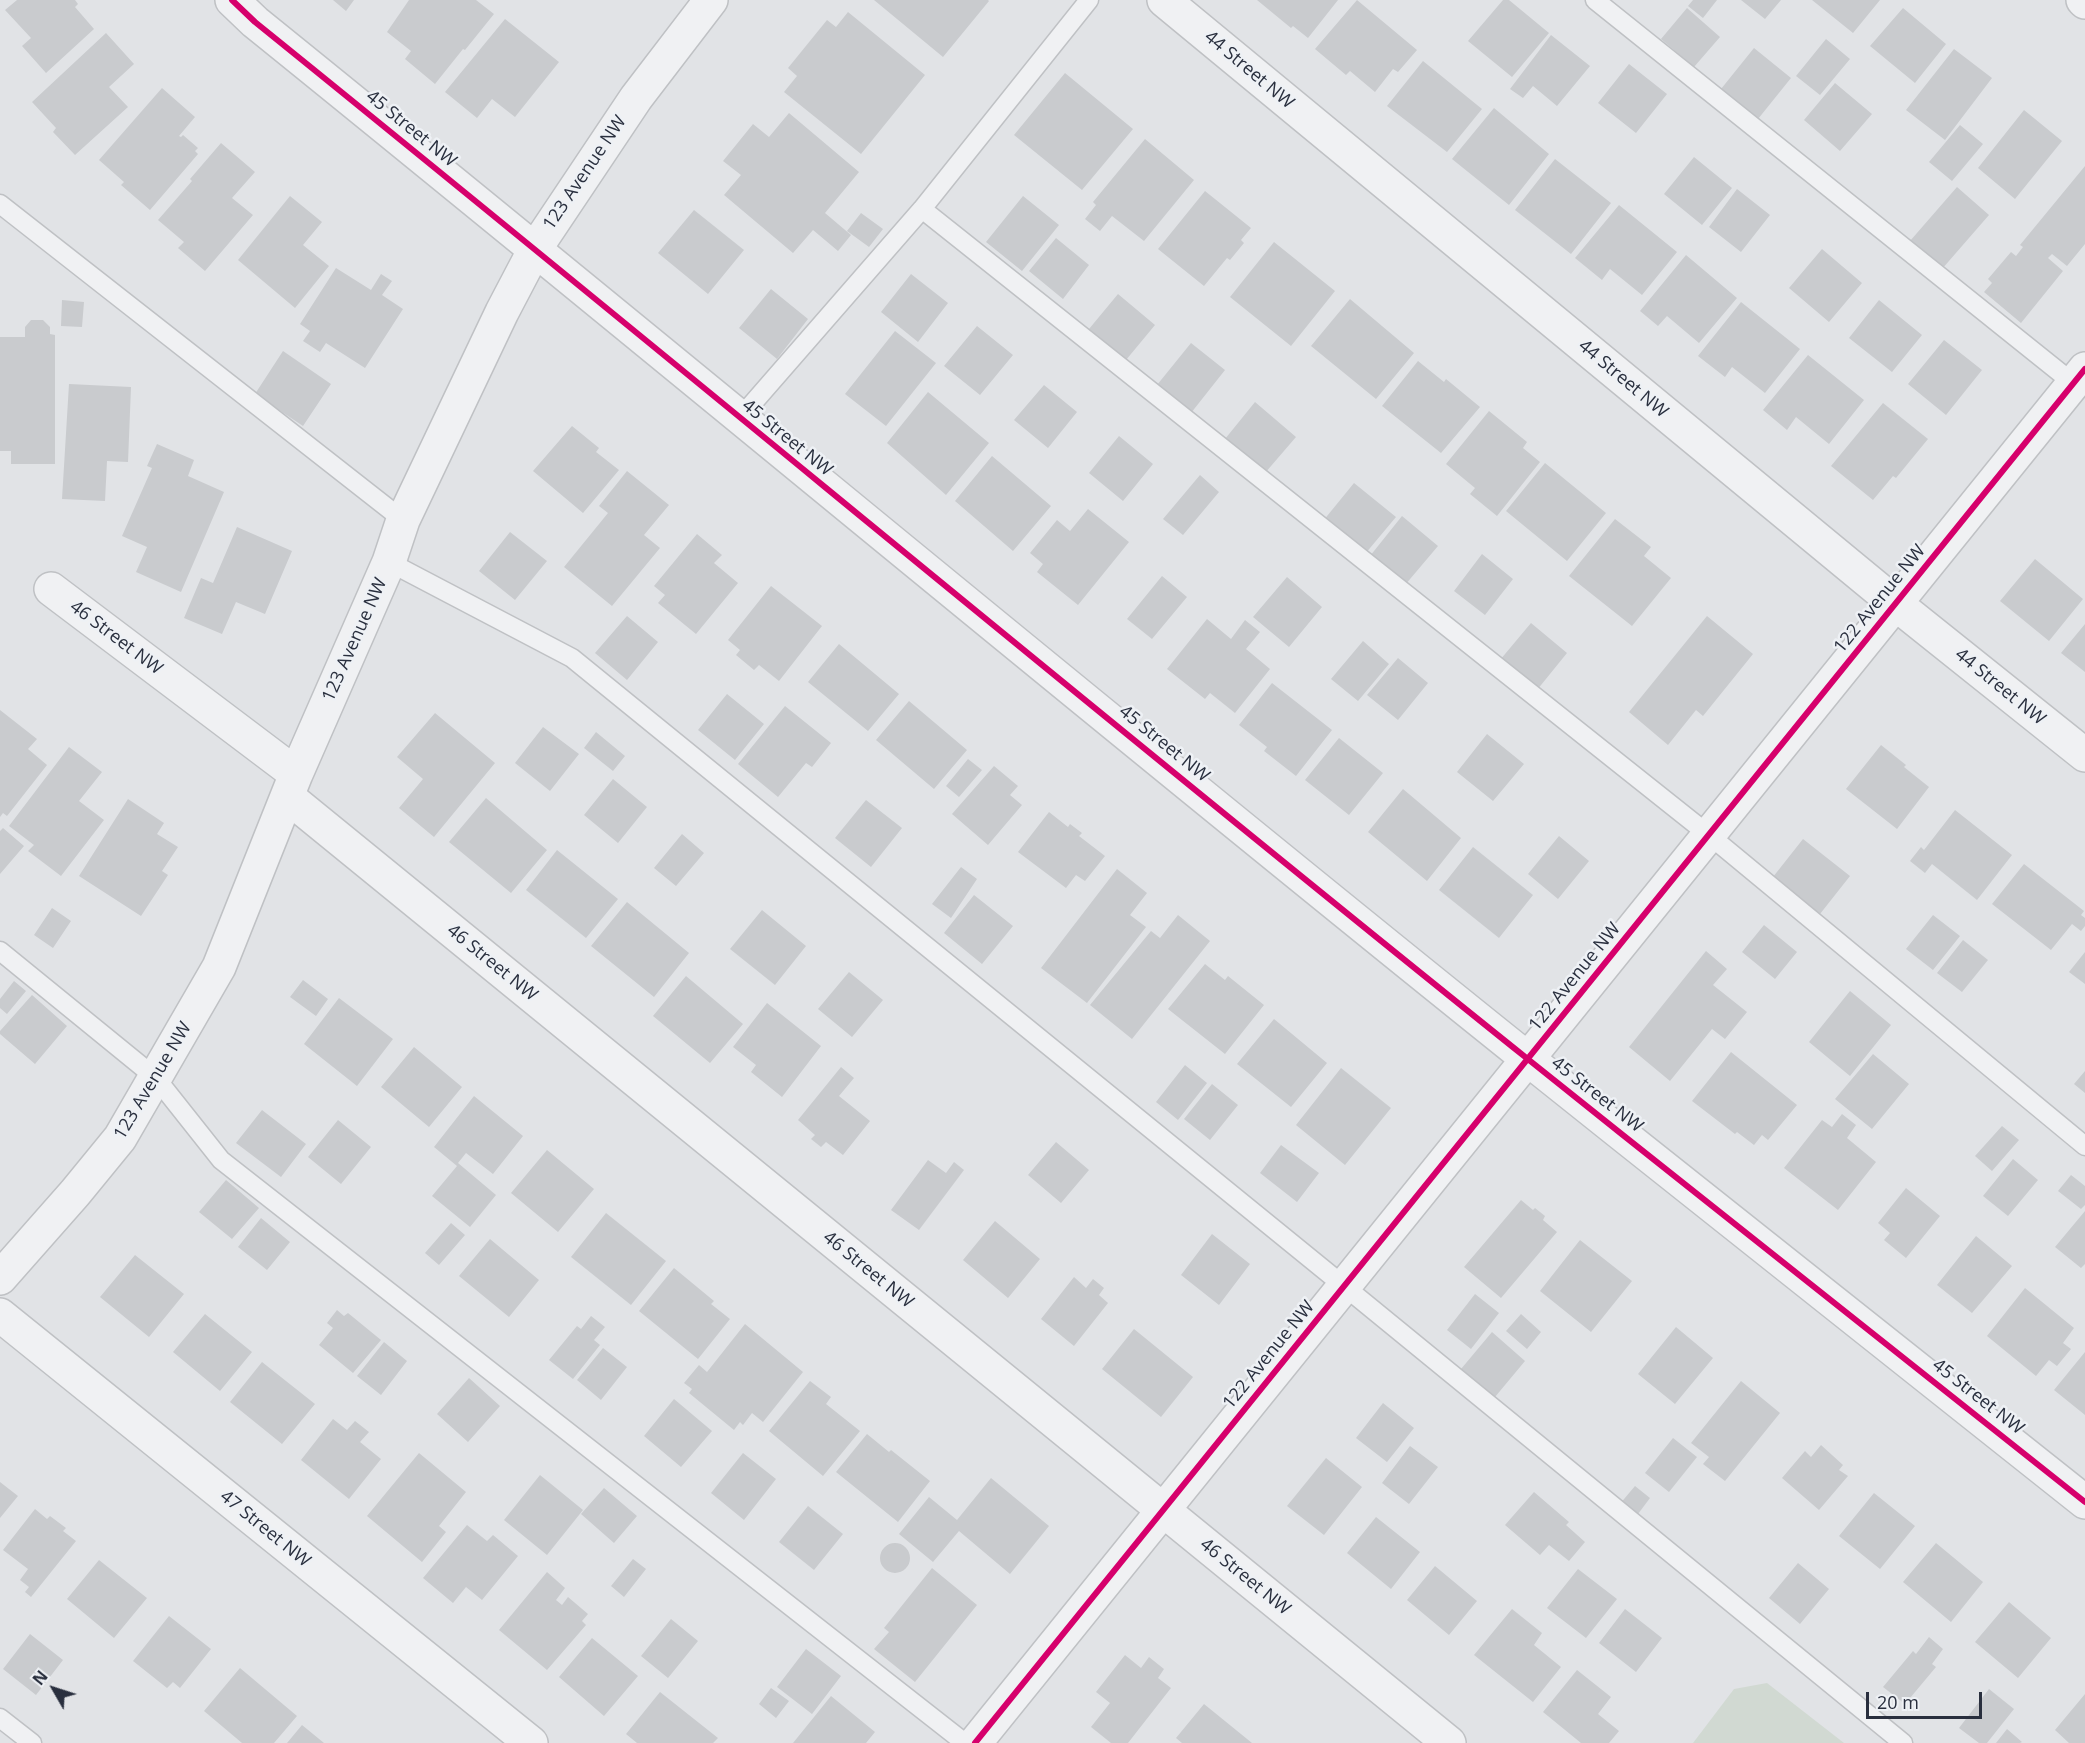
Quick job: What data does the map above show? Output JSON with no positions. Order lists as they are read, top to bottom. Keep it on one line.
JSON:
{"streets":{"street":["44 Street NW","45 Street NW","123 Avenue NW","122 Avenue NW","46 Street NW","47 Street NW"]},"crossings":[["44 Street NW","122 Avenue NW"],["45 Street NW","123 Avenue NW"],["45 Street NW","122 Avenue NW"],["123 Avenue NW","46 Street NW"],["122 Avenue NW","46 Street NW"]],"scale_bar":"20 m","north":"top left"}
